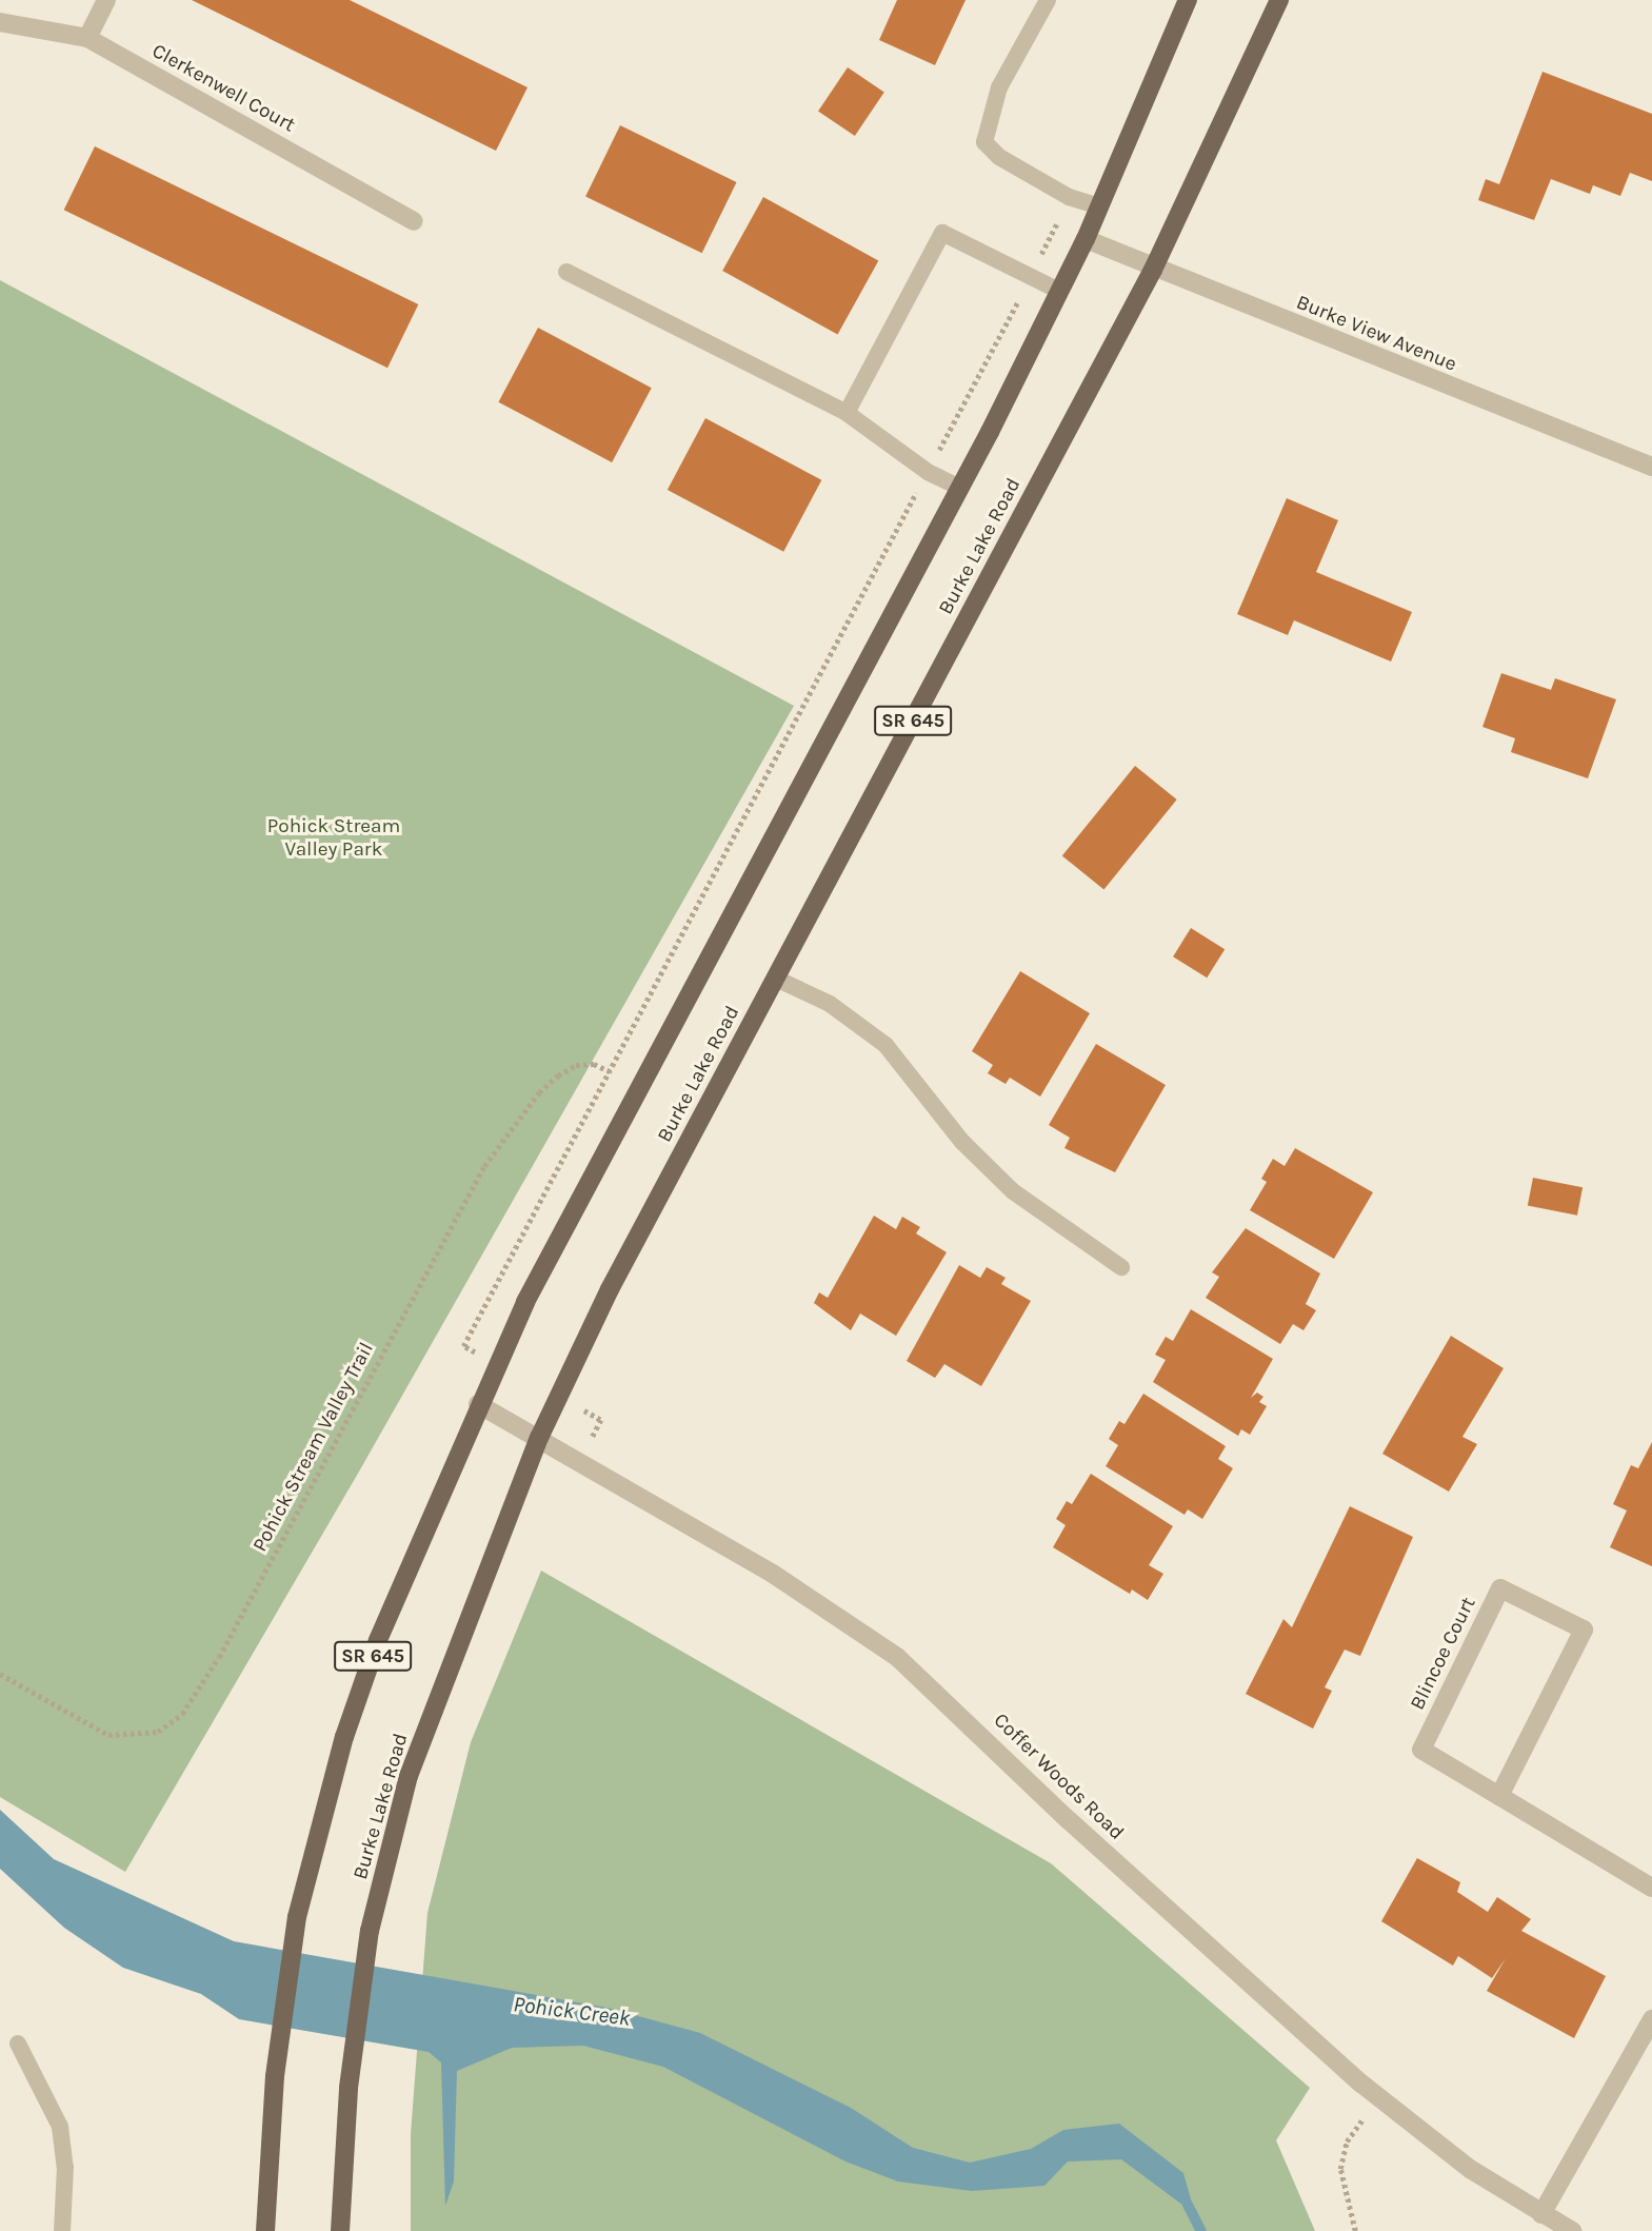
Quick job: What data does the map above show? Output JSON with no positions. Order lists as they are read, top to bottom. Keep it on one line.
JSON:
{"streets":{"main road":["Burke Lake Road","SR 645"],"street":["Clerkenwell Court","Burke View Avenue","Blincoe Court","Coffer Woods Road"],"path":["Pohick Stream Valley Trail"]},"crossings":[["Burke View Avenue","Burke Lake Road"],["Burke View Avenue","SR 645"],["Burke Lake Road","Coffer Woods Road"],["SR 645","Coffer Woods Road"]],"water":["Pohick Creek"],"parks":["Pohick Stream Valley Park"]}
